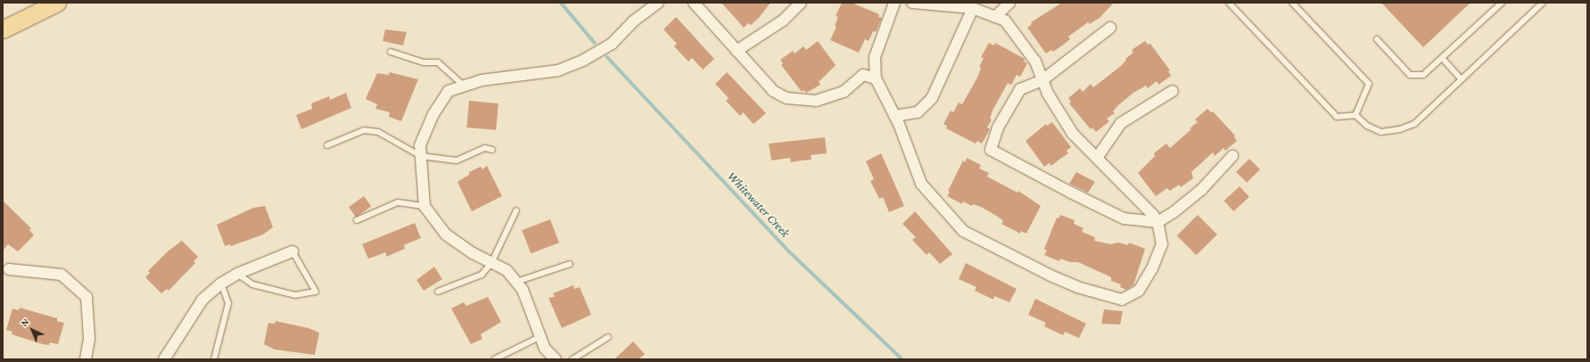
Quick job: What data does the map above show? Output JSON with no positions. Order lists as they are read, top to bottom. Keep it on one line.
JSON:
{"water":["Whitewater Creek"],"north":"top left"}
